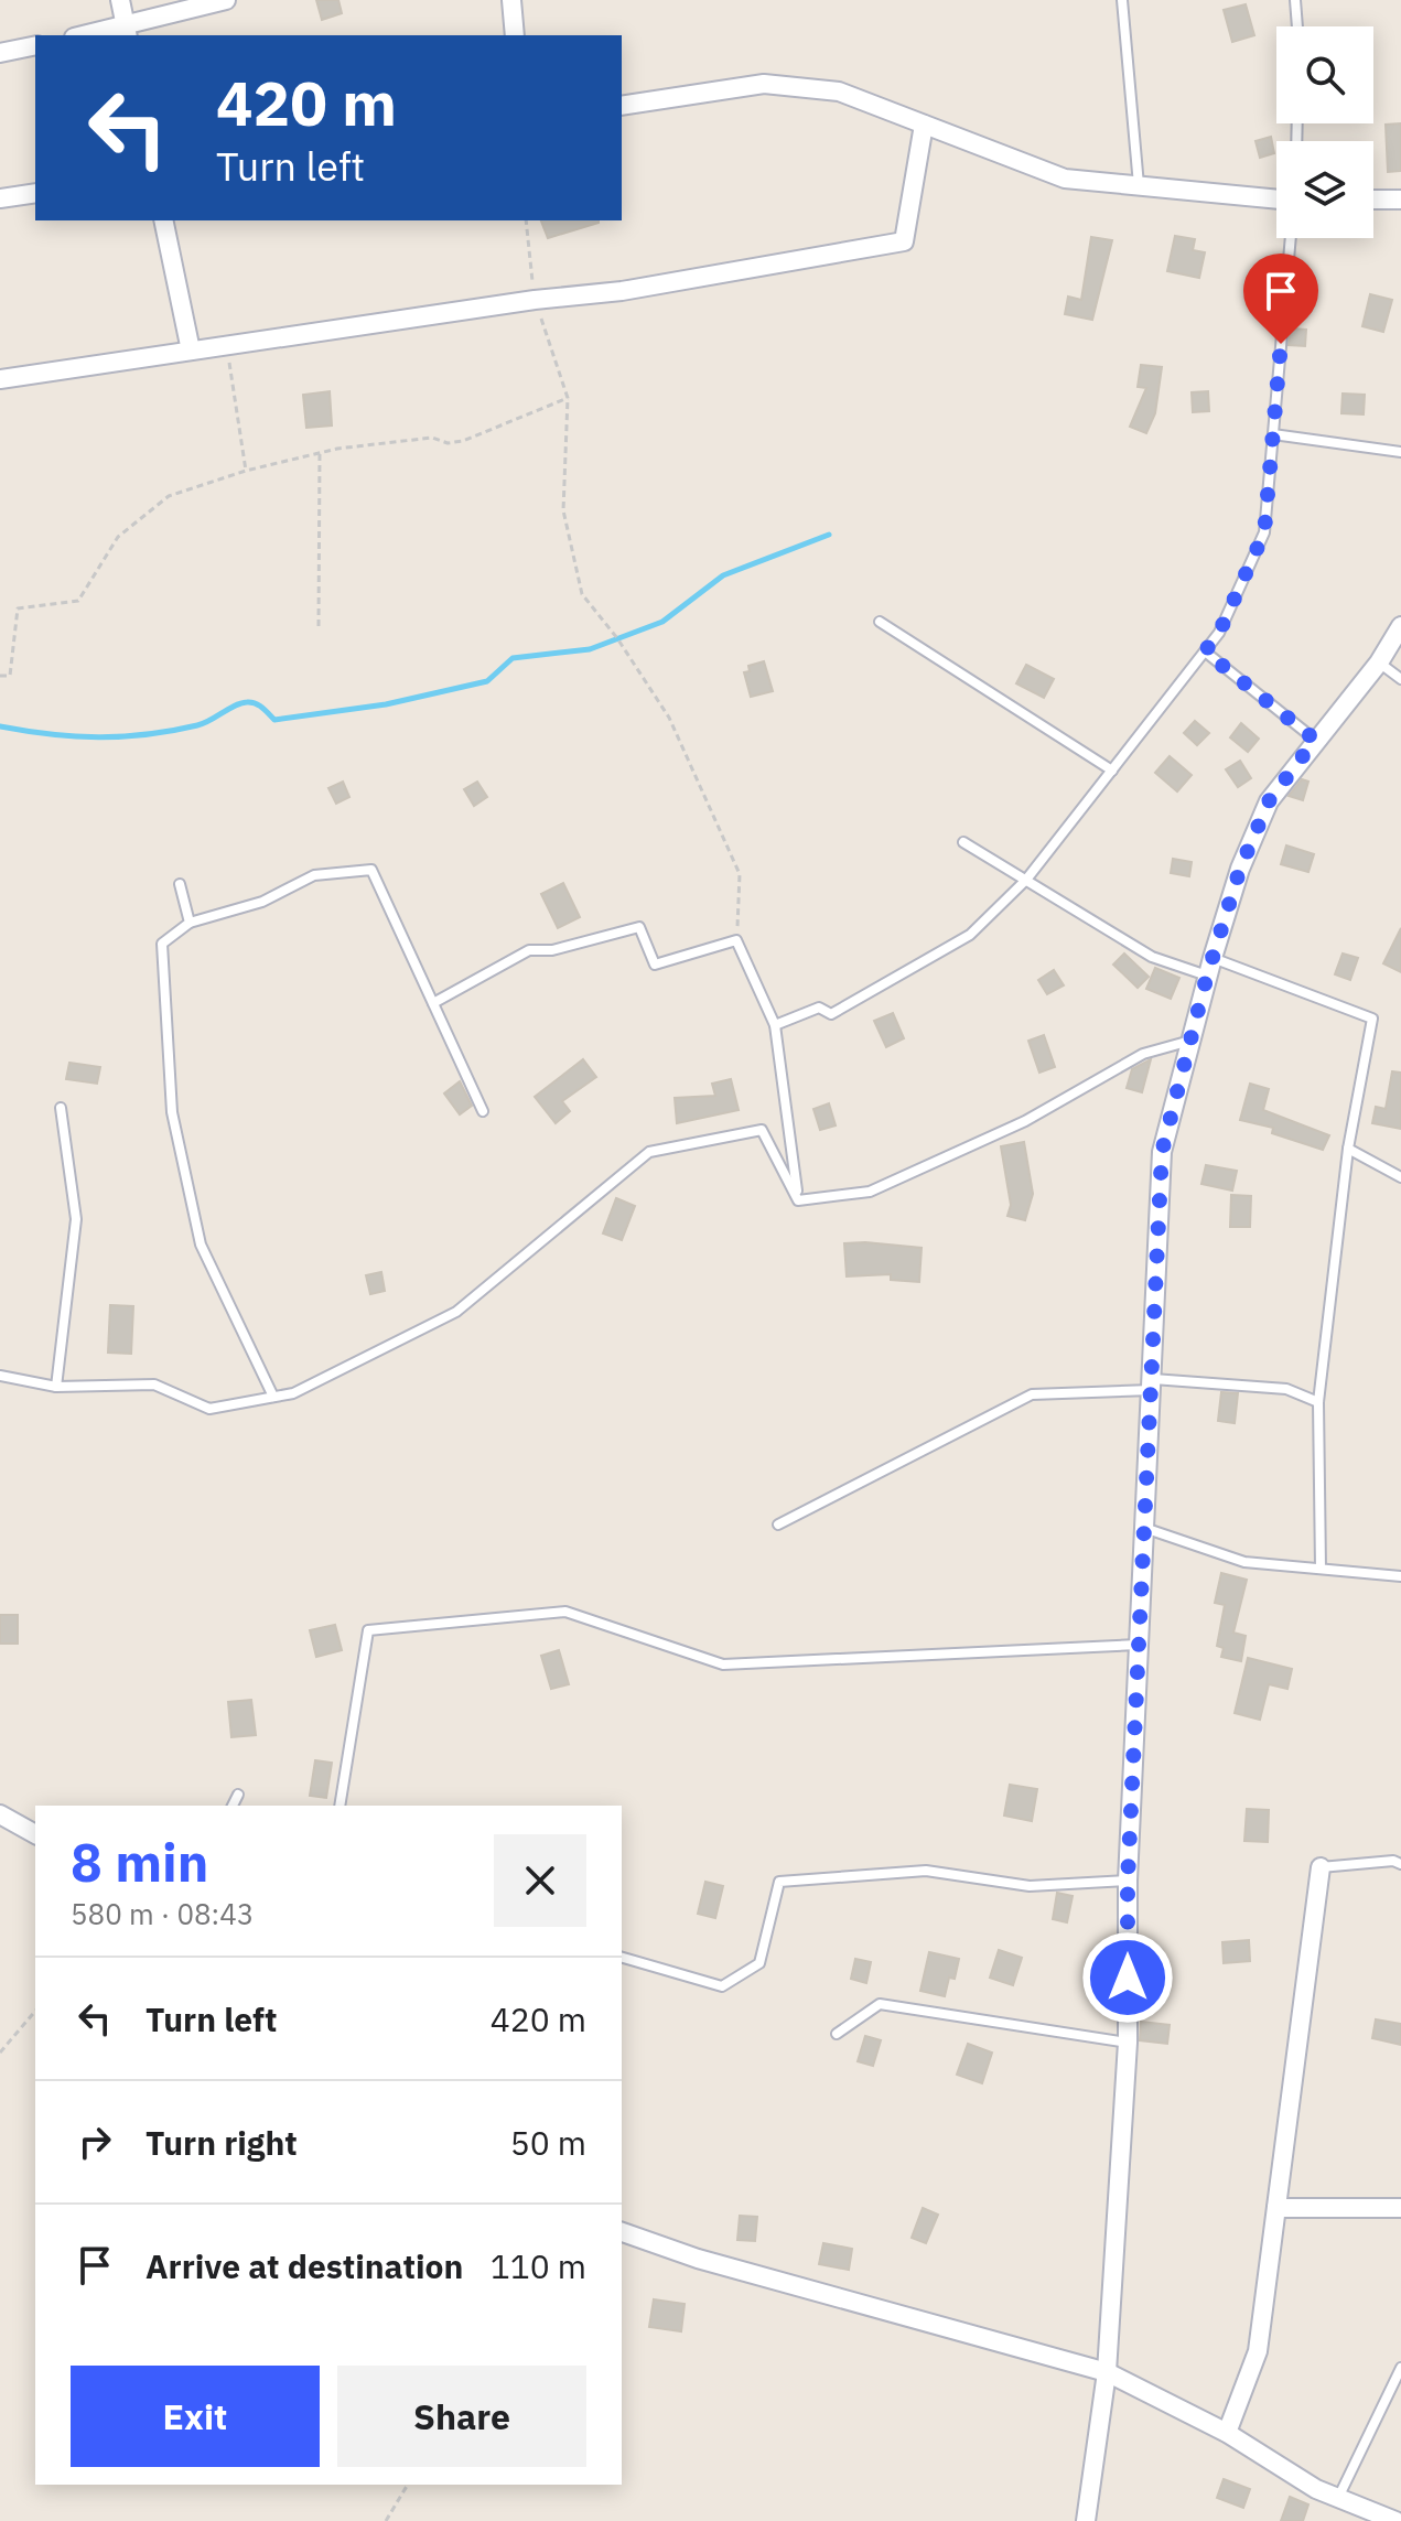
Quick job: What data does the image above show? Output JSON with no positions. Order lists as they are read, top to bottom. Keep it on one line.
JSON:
{"page":{"turn":["420 m","Turn left"],"heading":["8 min","580 m · 08:43"],"list":[{"name":"Turn left","value":"420 m"},{"name":"Turn right","value":"50 m"},{"name":"Arrive at destination","value":"110 m"}],"buttons":["Exit","Share"]}}
